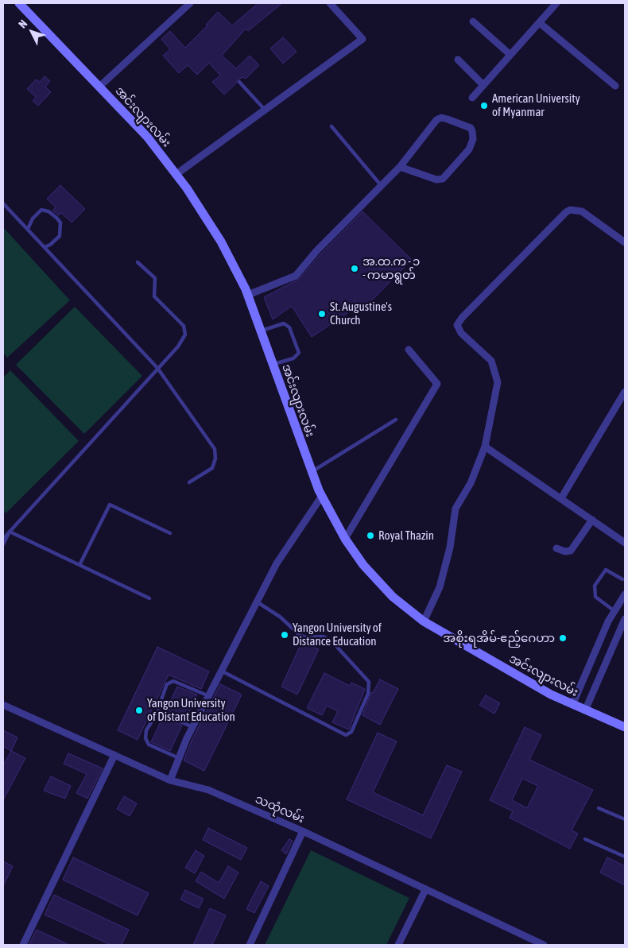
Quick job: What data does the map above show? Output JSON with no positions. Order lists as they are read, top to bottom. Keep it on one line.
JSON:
{"streets":{"main road":["အင်းလျားလမ်း"],"street":["သထုံလမ်း"]},"places":["American University of Myanmar","အ.ထ.က - ၁ - ကမာရွတ်","St. Augustine's Church","Royal Thazin","Yangon University of Distance Education","အစိုးရအိမ်-ဧည့်ဂေဟာ","Yangon University of Distant Education"],"north":"top left"}
